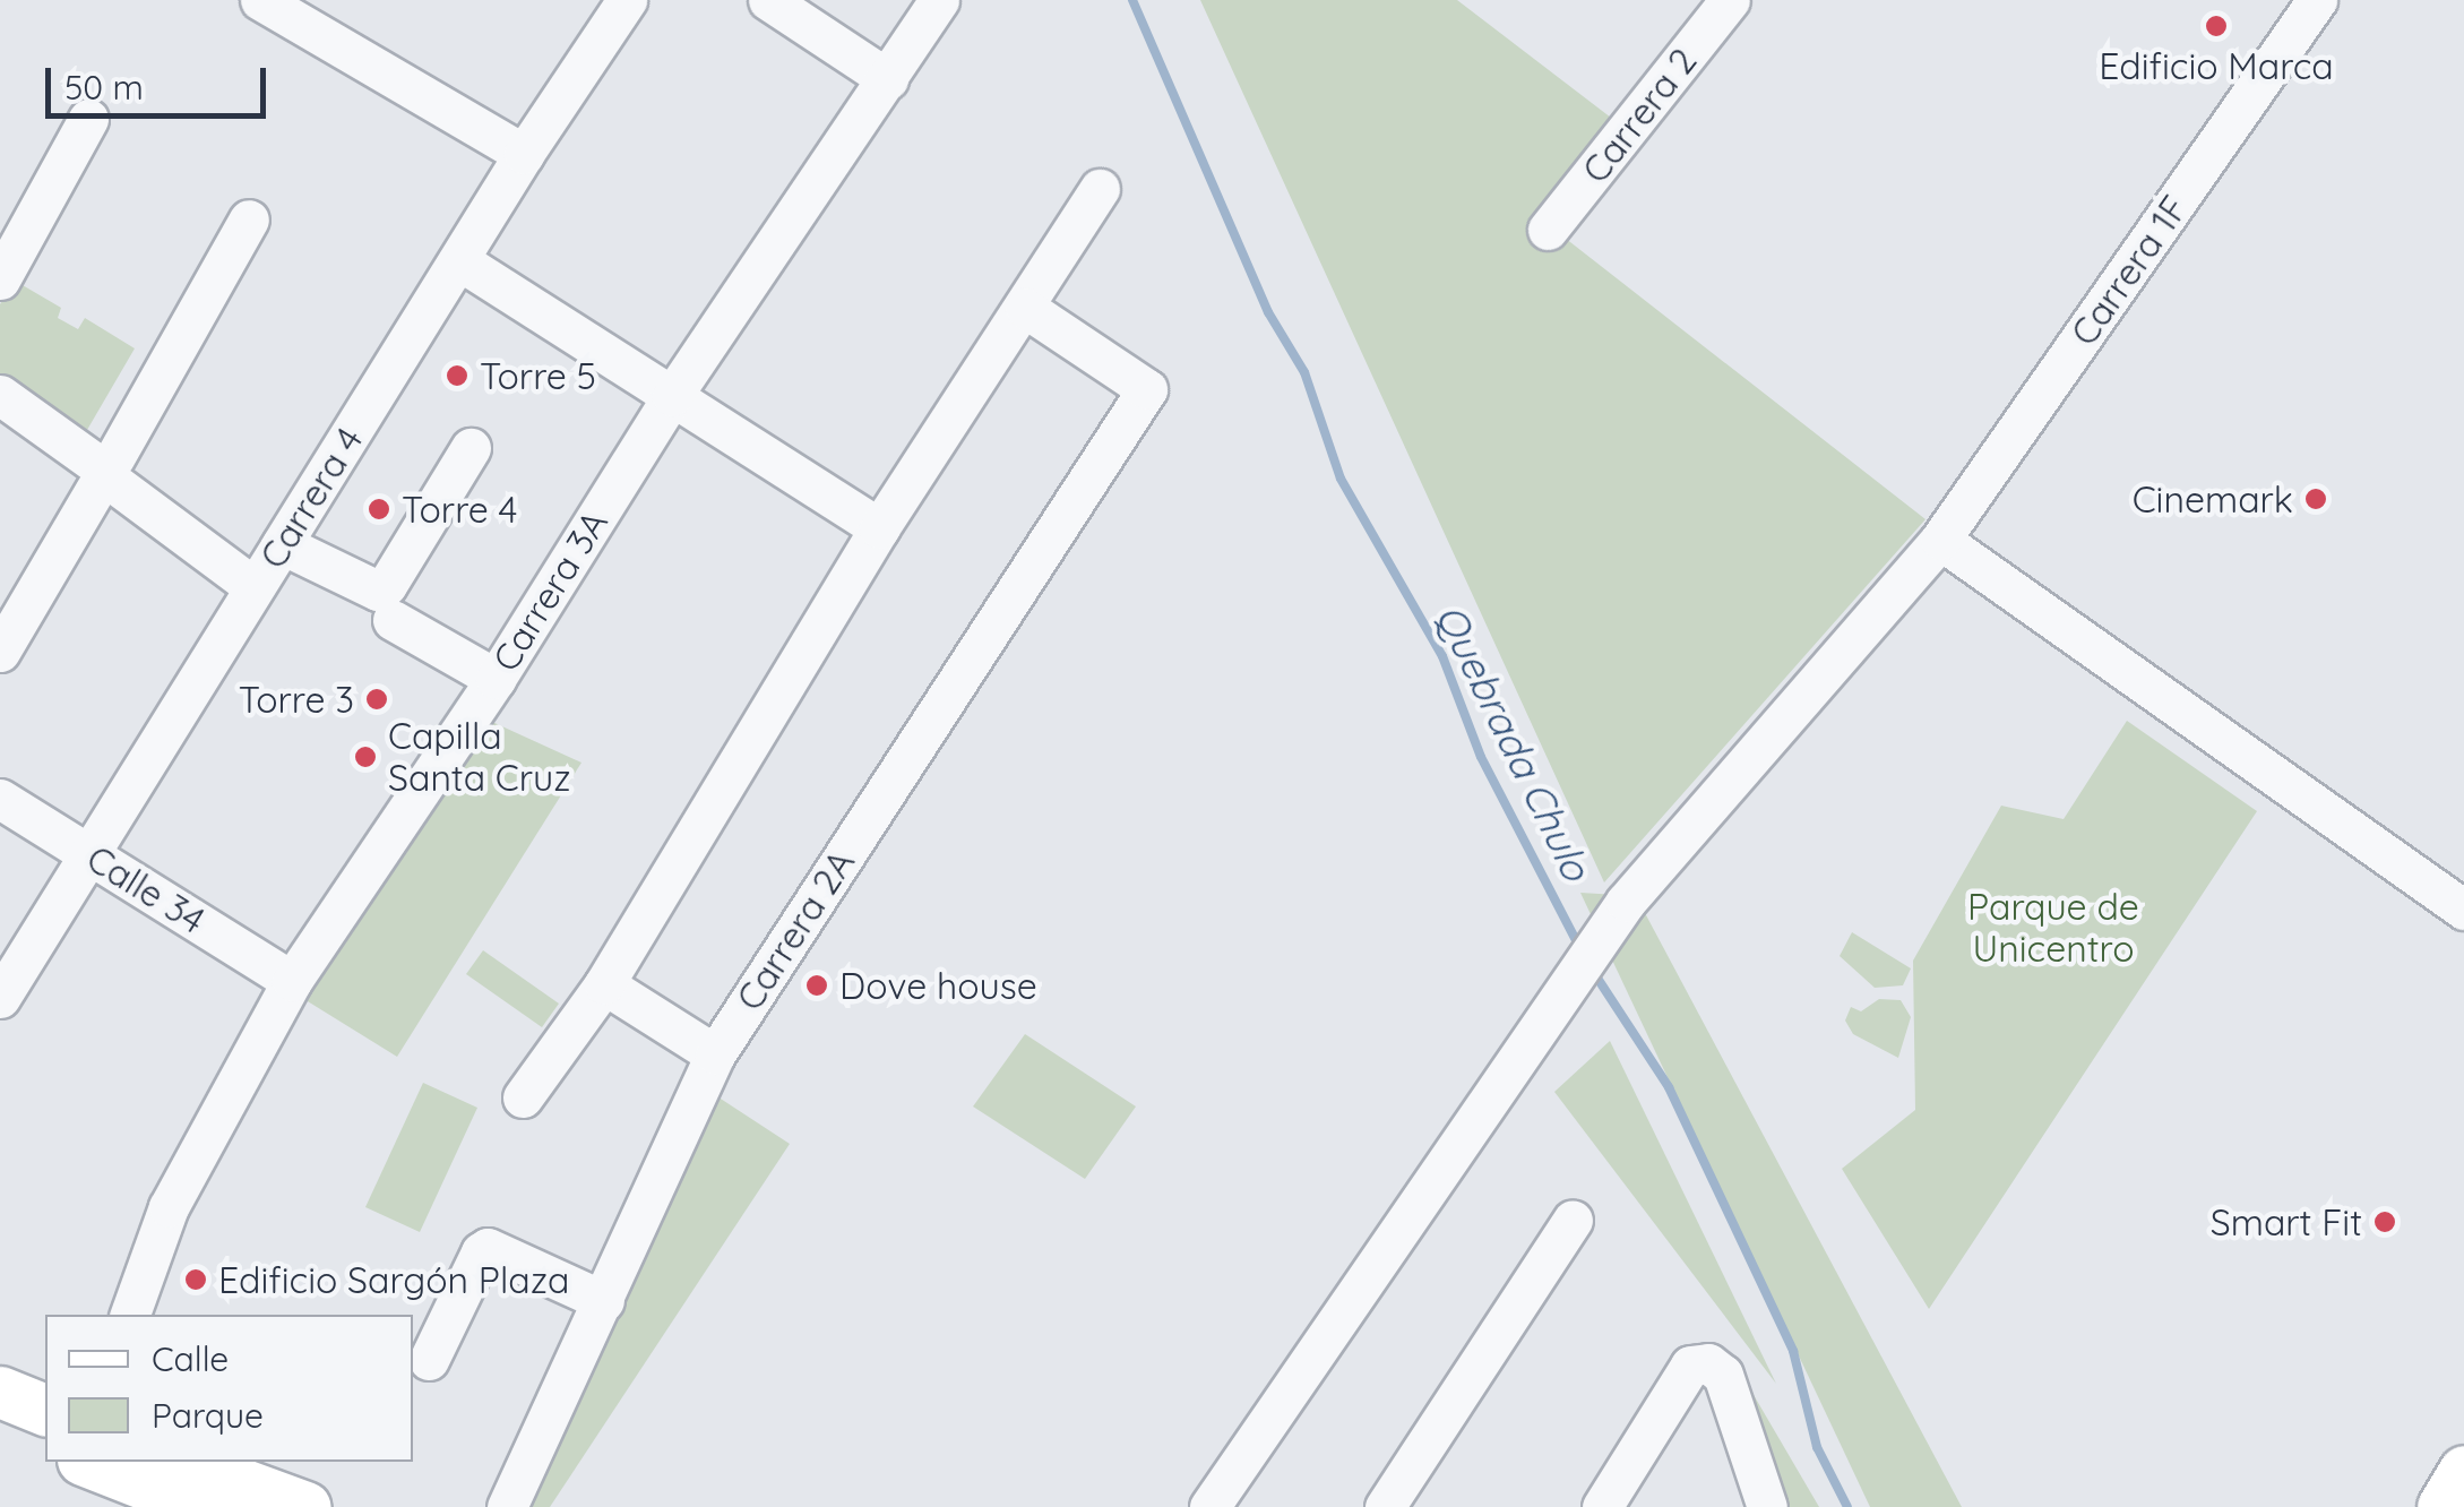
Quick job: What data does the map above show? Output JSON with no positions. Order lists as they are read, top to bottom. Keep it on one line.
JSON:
{"streets":{"street":["Carrera 2","Carrera 1F","Carrera 4","Carrera 3A","Calle 34","Carrera 2A"]},"crossings":[["Carrera 4","Calle 34"],["Carrera 3A","Calle 34"]],"water":["Quebrada Chulo"],"parks":["Parque de Unicentro"],"places":["Edificio Marca","Torre 5","Cinemark","Torre 4","Torre 3","Capilla Santa Cruz","Dove house","Smart Fit","Edificio Sargón Plaza"],"legend":["Calle","Parque"],"scale_bar":"50 m"}
